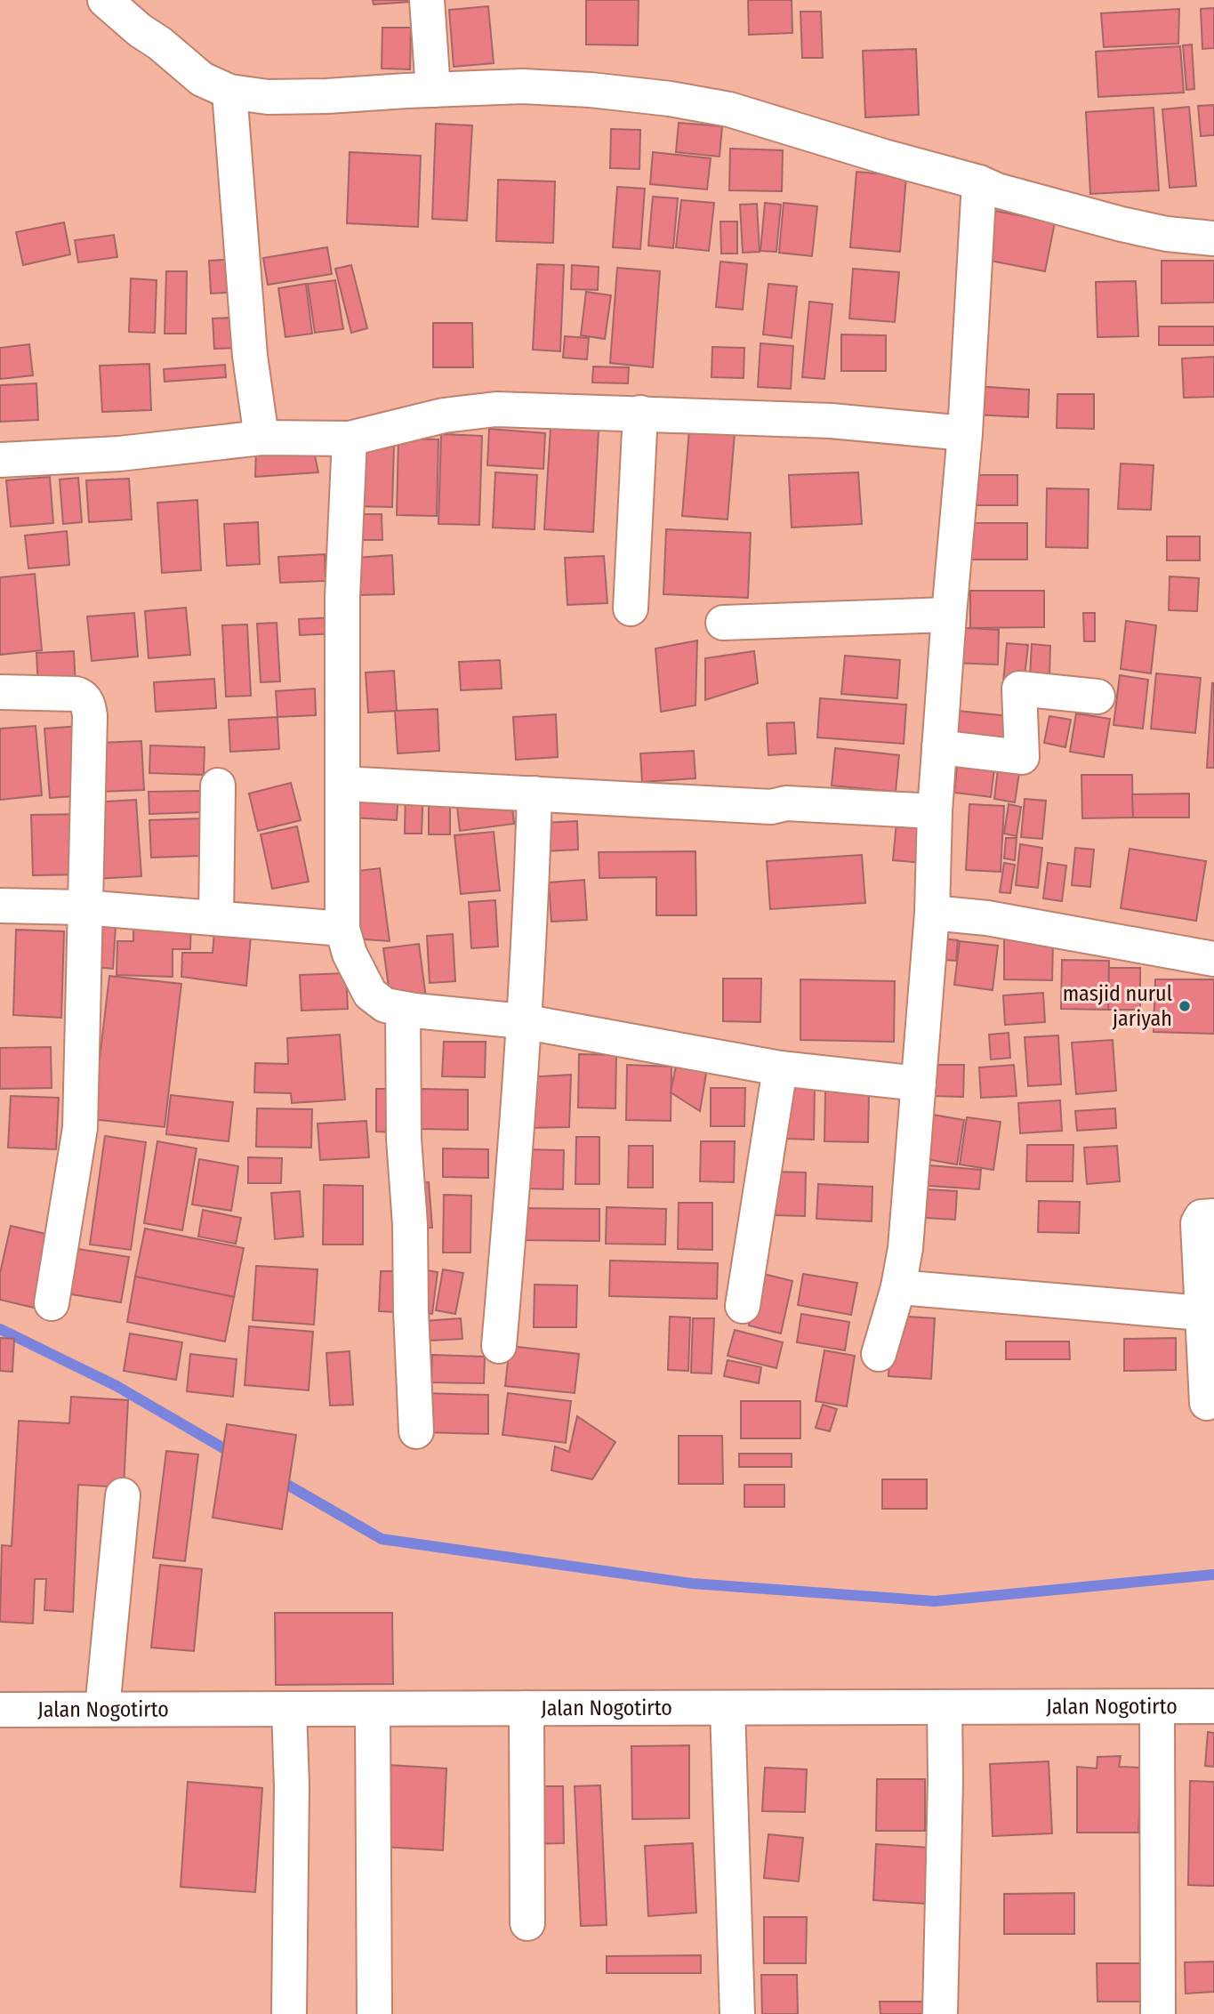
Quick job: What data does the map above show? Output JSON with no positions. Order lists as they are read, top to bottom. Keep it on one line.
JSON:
{"streets":{"street":["Jalan Nogotirto"]},"places":["masjid nurul jariyah"]}
